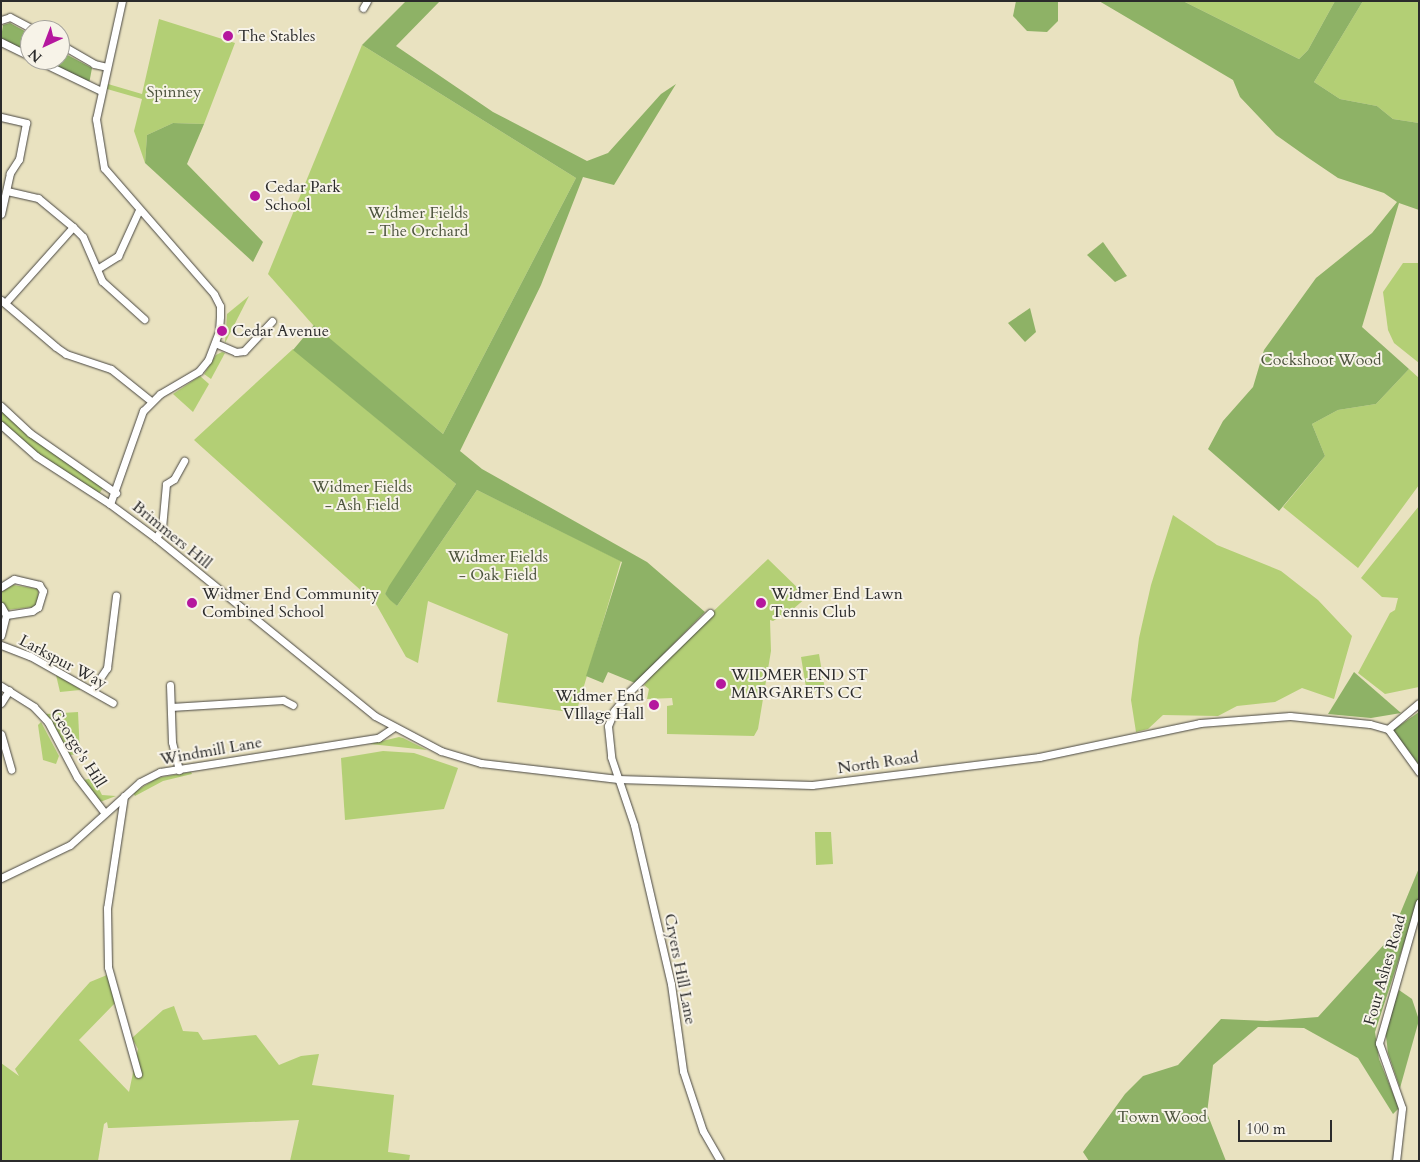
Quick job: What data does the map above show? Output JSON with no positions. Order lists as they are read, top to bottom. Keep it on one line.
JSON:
{"streets":{"street":["Brimmers Hill","Larkspur Way","George's Hill","Windmill Lane","North Road","Cryers Hill Lane","Four Ashes Road"]},"crossings":[["Brimmers Hill","Windmill Lane"],["Brimmers Hill","North Road"],["George's Hill","Windmill Lane"],["Windmill Lane","North Road"],["North Road","Cryers Hill Lane"]],"parks":["Spinney","Widmer Fields - The Orchard","Cockshoot Wood","Widmer Fields - Ash Field","Widmer Fields - Oak Field","Town Wood"],"places":["The Stables","Cedar Park School","Cedar Avenue","Widmer End Community Combined School","Widmer End Lawn Tennis Club","WIDMER END ST MARGARETS CC","Widmer End VIllage Hall"],"scale_bar":"100 m","north":"bottom left"}
